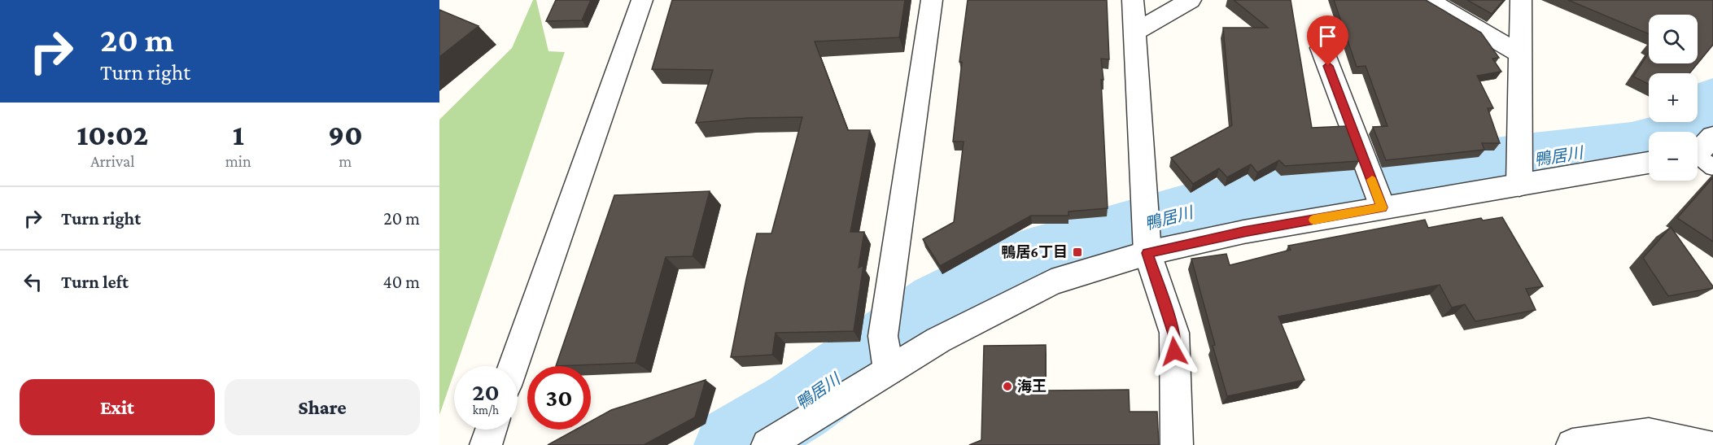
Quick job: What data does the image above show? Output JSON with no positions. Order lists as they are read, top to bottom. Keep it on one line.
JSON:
{"water":["鴨居川"],"places":{"transit":["鴨居6丁目"],"other":["海王"]},"page":{"turn":["20 m","Turn right"],"map_buttons":["+","−"],"eta":["10:02","Arrival","1","min","90","m"],"list":[{"name":"Turn right","value":"20 m"},{"name":"Turn left","value":"40 m"}],"speed":"20 km/h","limit":"30","buttons":["Exit","Share"]}}
